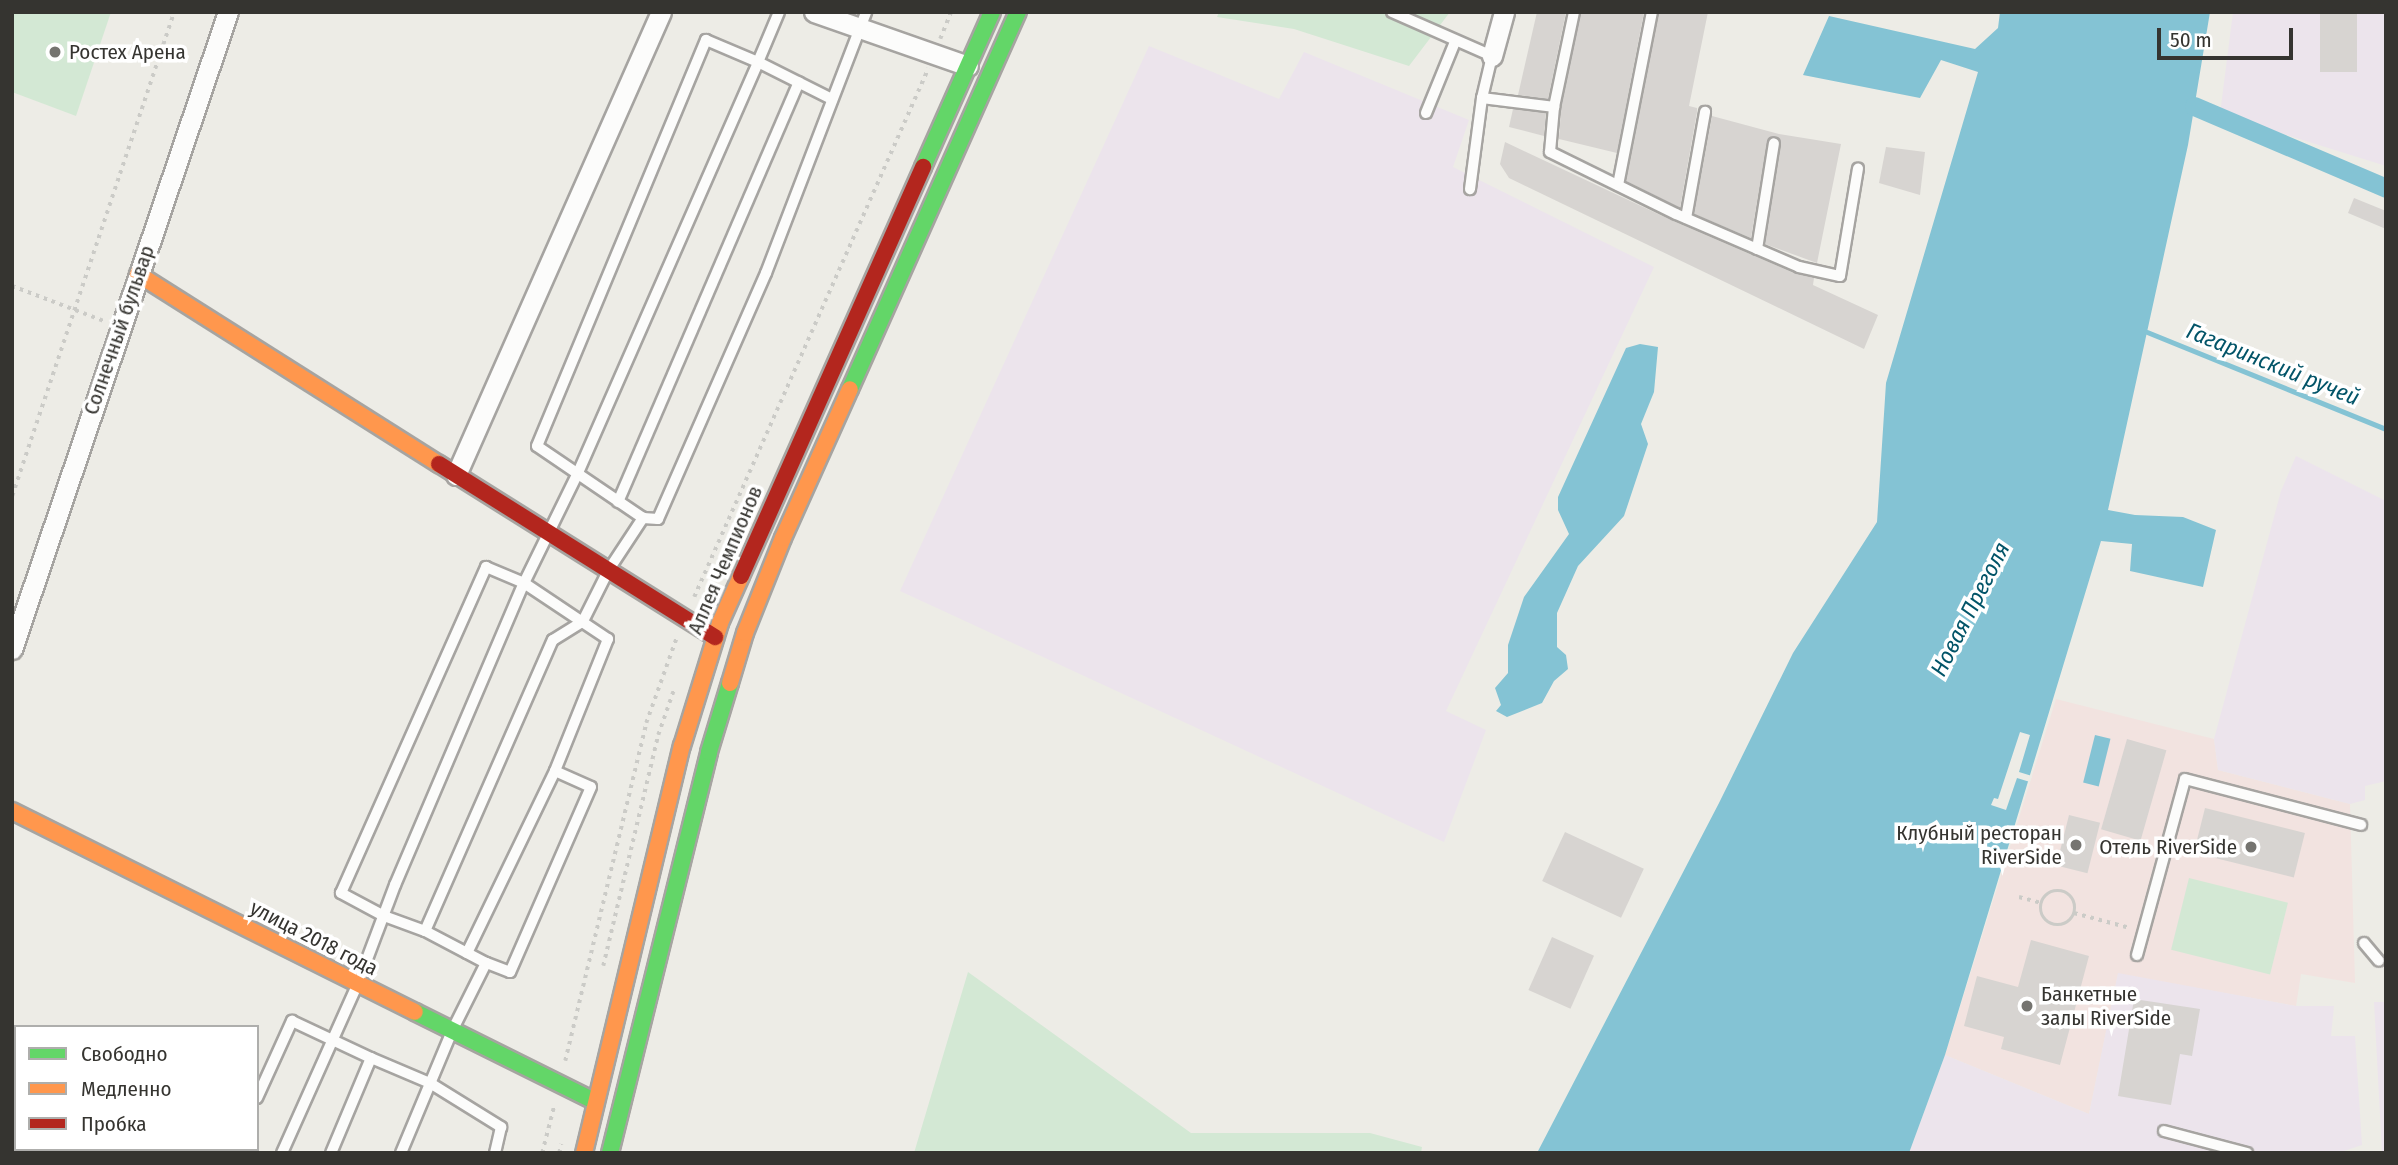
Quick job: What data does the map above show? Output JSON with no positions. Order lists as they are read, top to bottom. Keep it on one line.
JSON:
{"streets":{"main road":["Аллея Чемпионов","улица 2018 года"],"street":["Солнечный бульвар"]},"crossings":[["Аллея Чемпионов","улица 2018 года"]],"water":["Гагаринский ручей","Новая Преголя"],"places":["Ростех Арена","Клубный ресторан RiverSide","Отель RiverSide","Банкетные залы RiverSide"],"legend":["Свободно","Медленно","Пробка"],"scale_bar":"50 m"}
